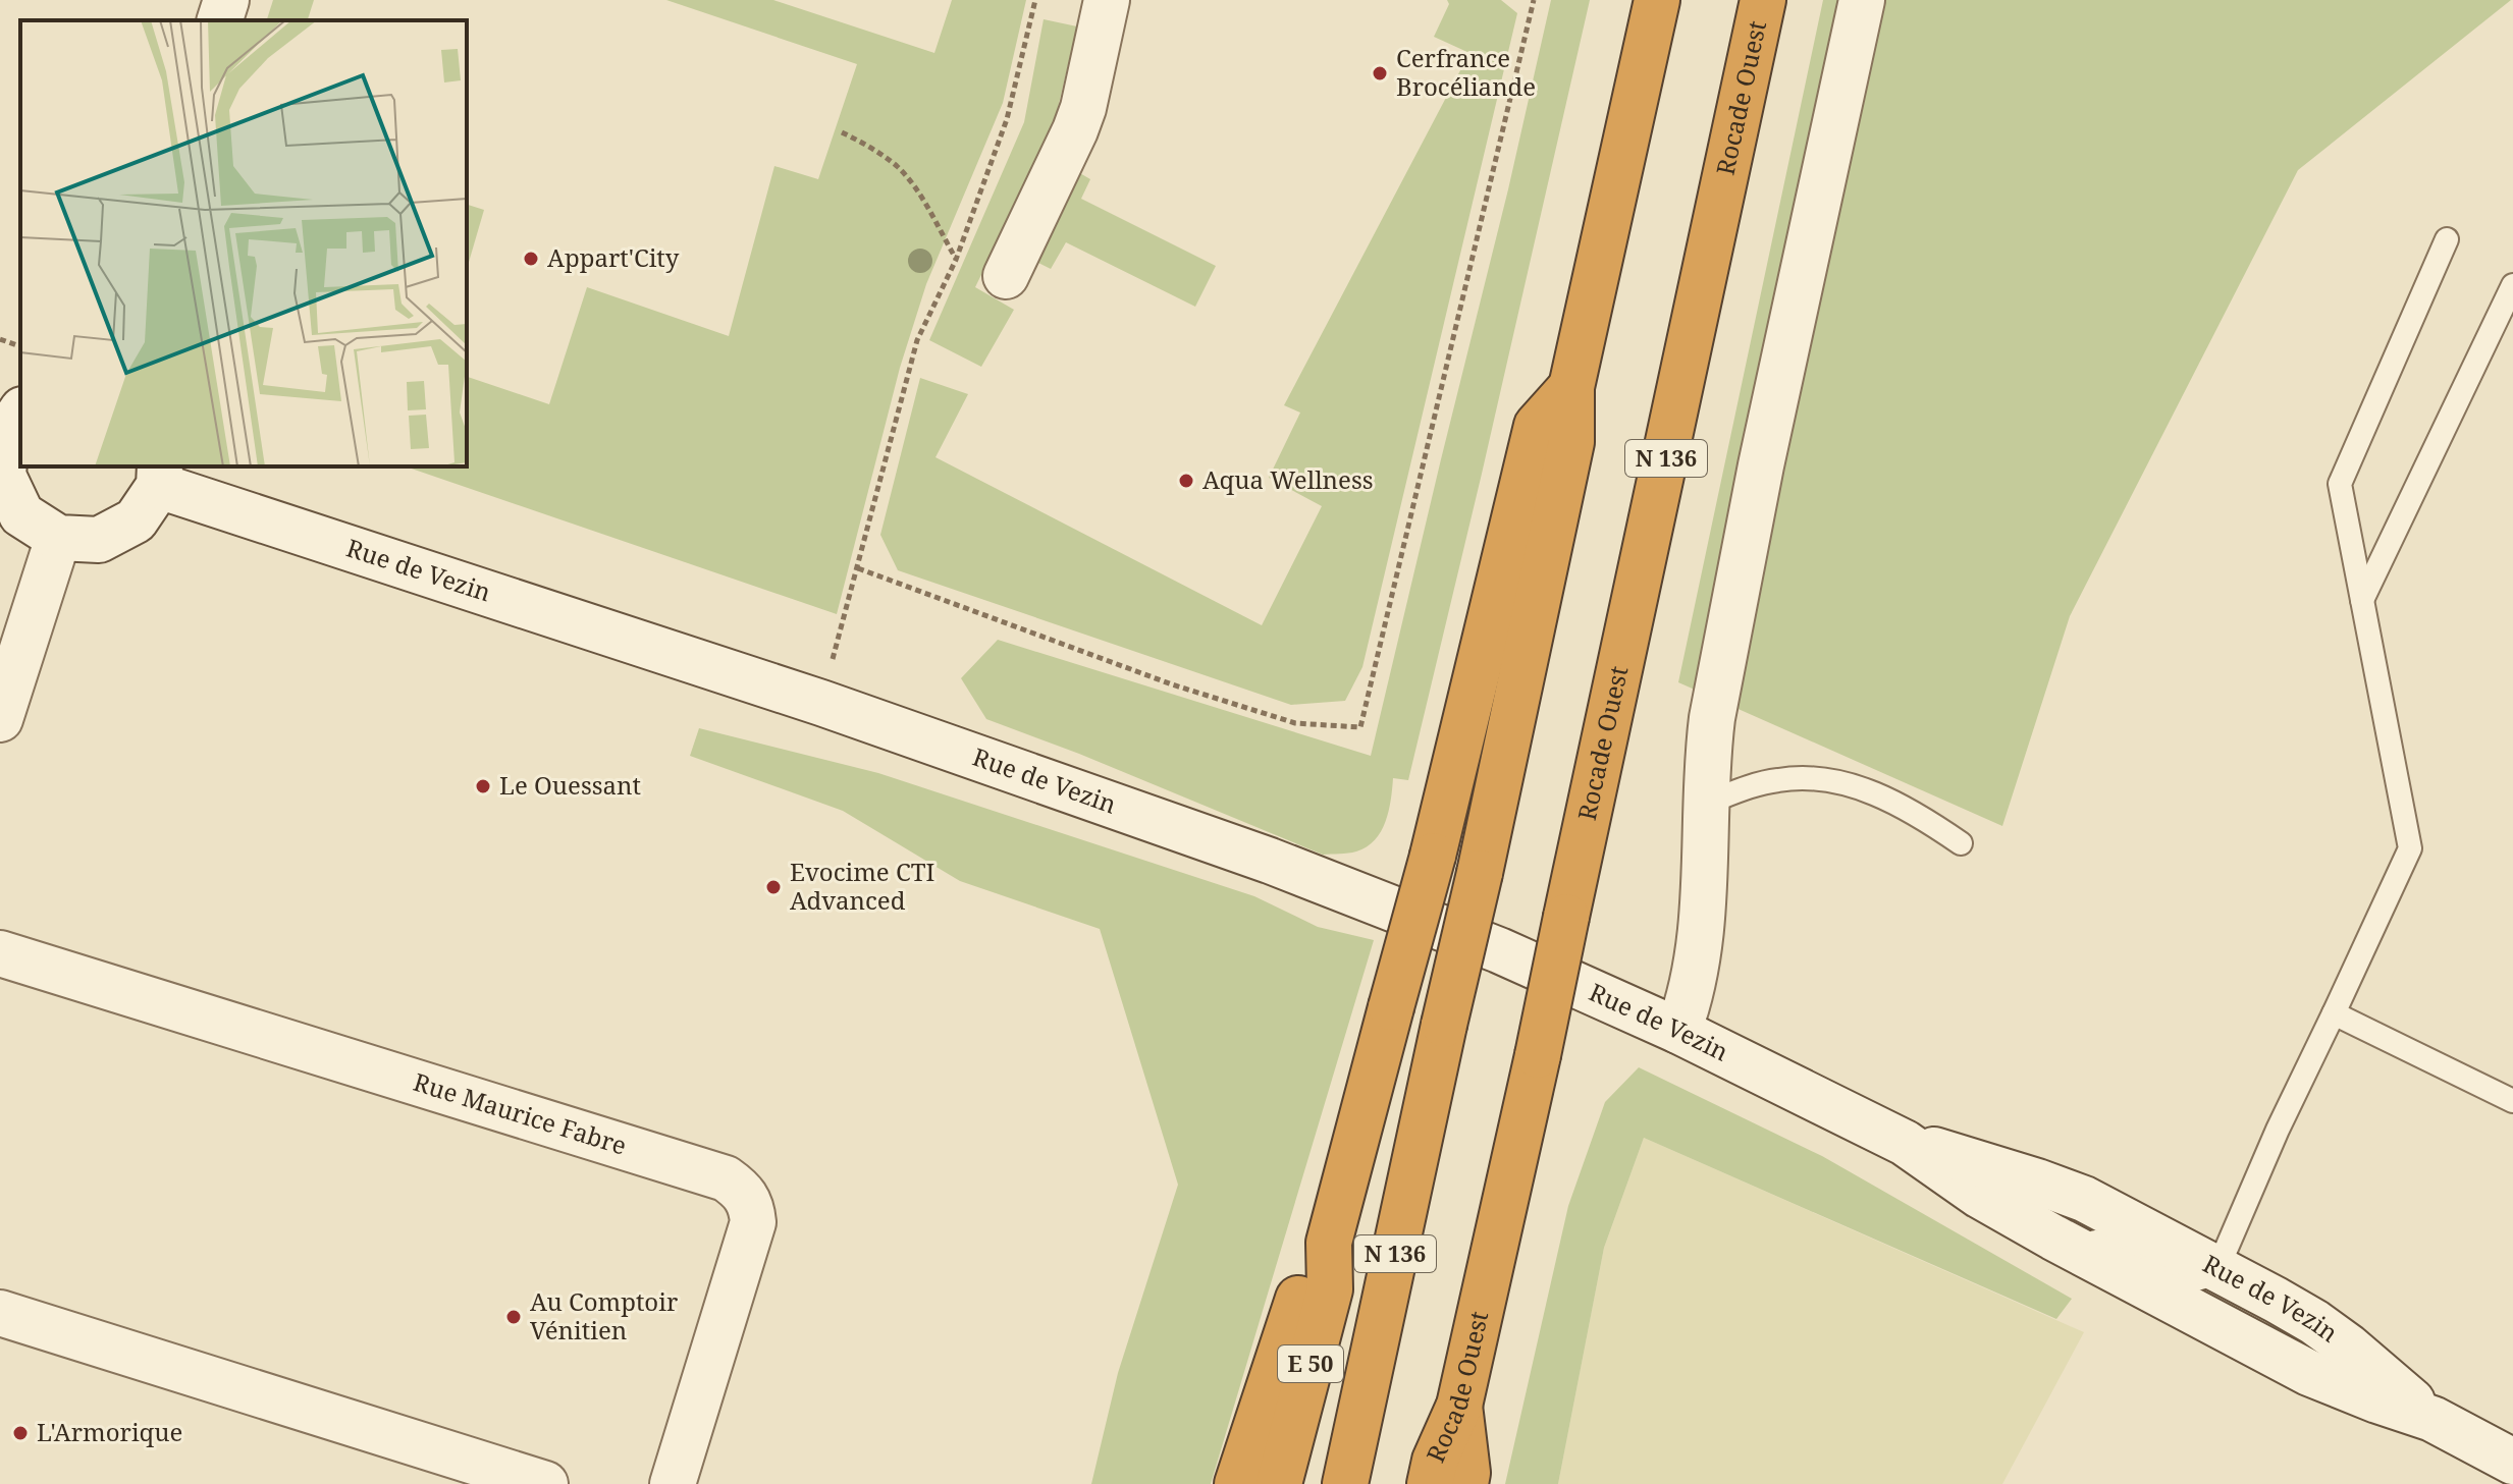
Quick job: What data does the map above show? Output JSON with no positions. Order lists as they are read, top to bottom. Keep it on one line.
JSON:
{"streets":{"highway":["Rocade Ouest","N 136","E 50"],"main road":["Rue de Vezin","Rue Maurice Fabre"]},"places":["Cerfrance Brocéliande","Appart'City","Aqua Wellness","Le Ouessant","Evocime CTI Advanced","Au Comptoir Vénitien","L'Armorique"]}
